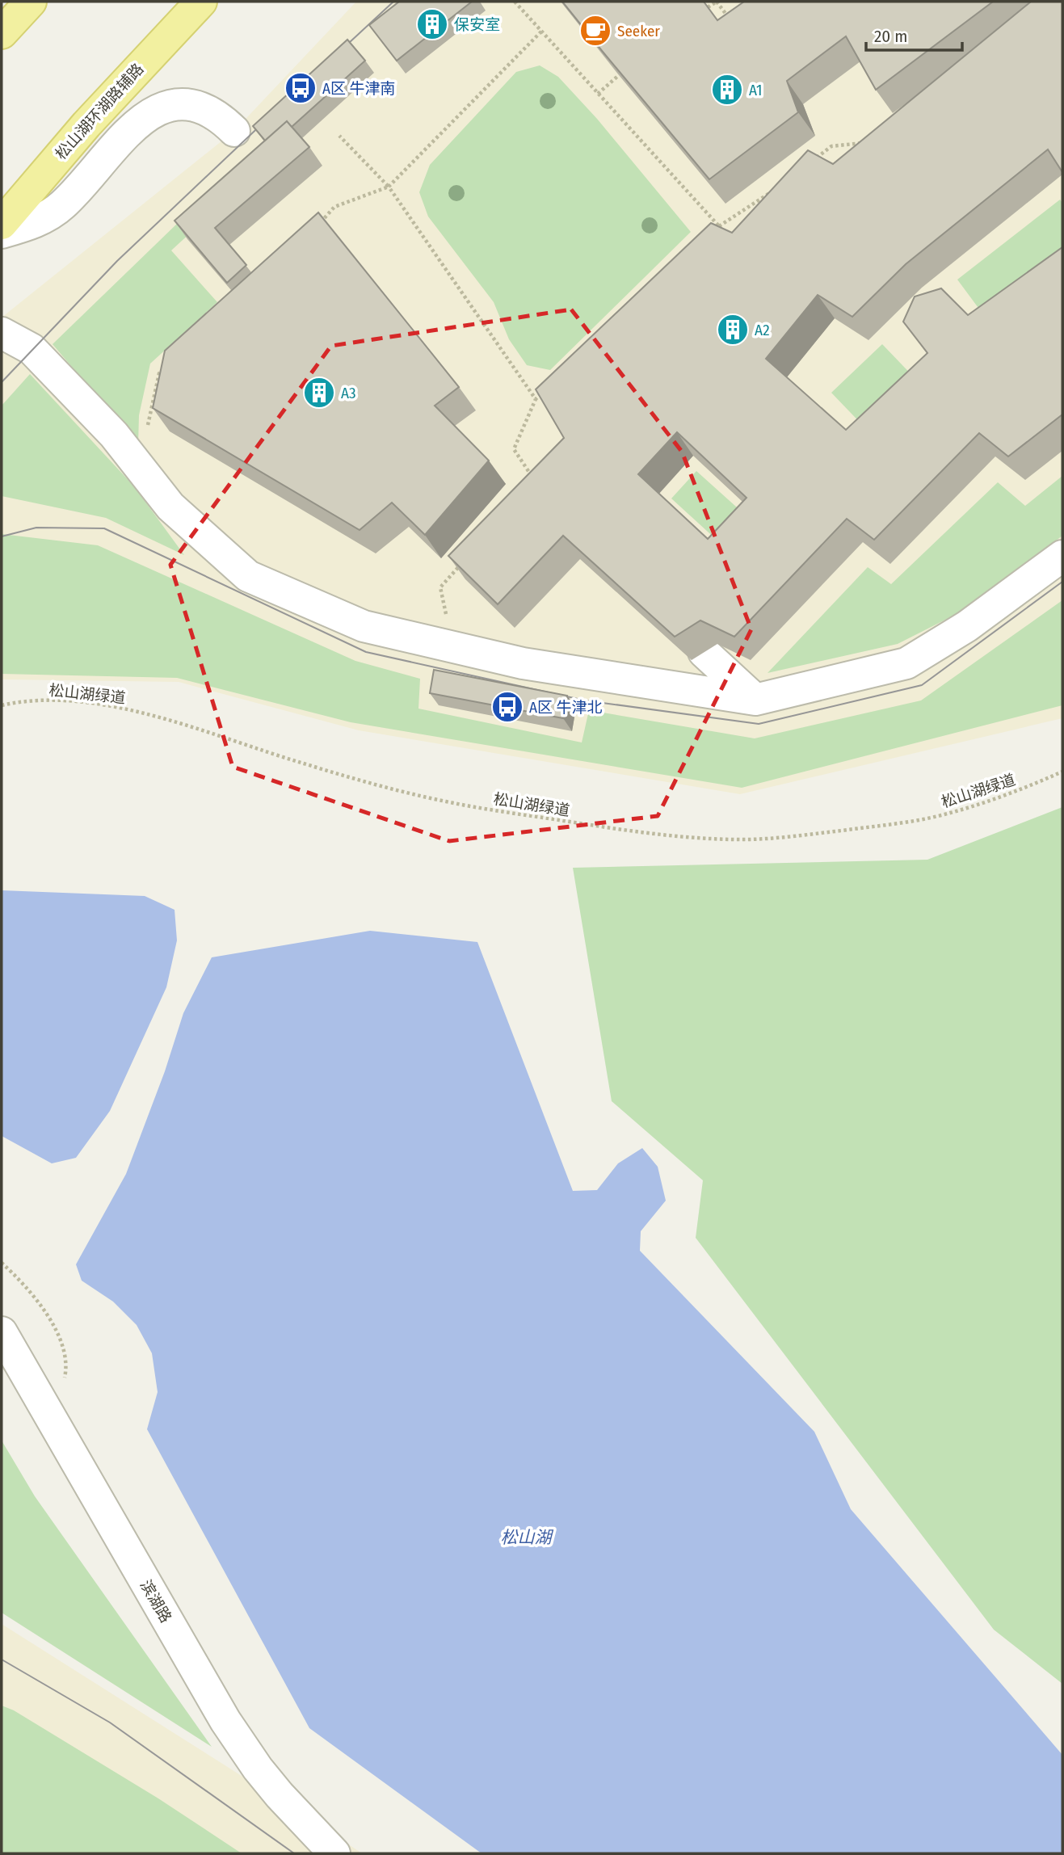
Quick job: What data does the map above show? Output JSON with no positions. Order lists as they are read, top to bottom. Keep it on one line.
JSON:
{"streets":{"main road":["松山湖环湖路辅路"],"street":["滨湖路"],"path":["松山湖绿道"]},"water":["松山湖"],"places":{"building":["保安室","A1","A2","A3"],"cafe":["Seeker"],"bus stop":["A区 牛津南","A区 牛津北"]},"scale_bar":"20 m"}
